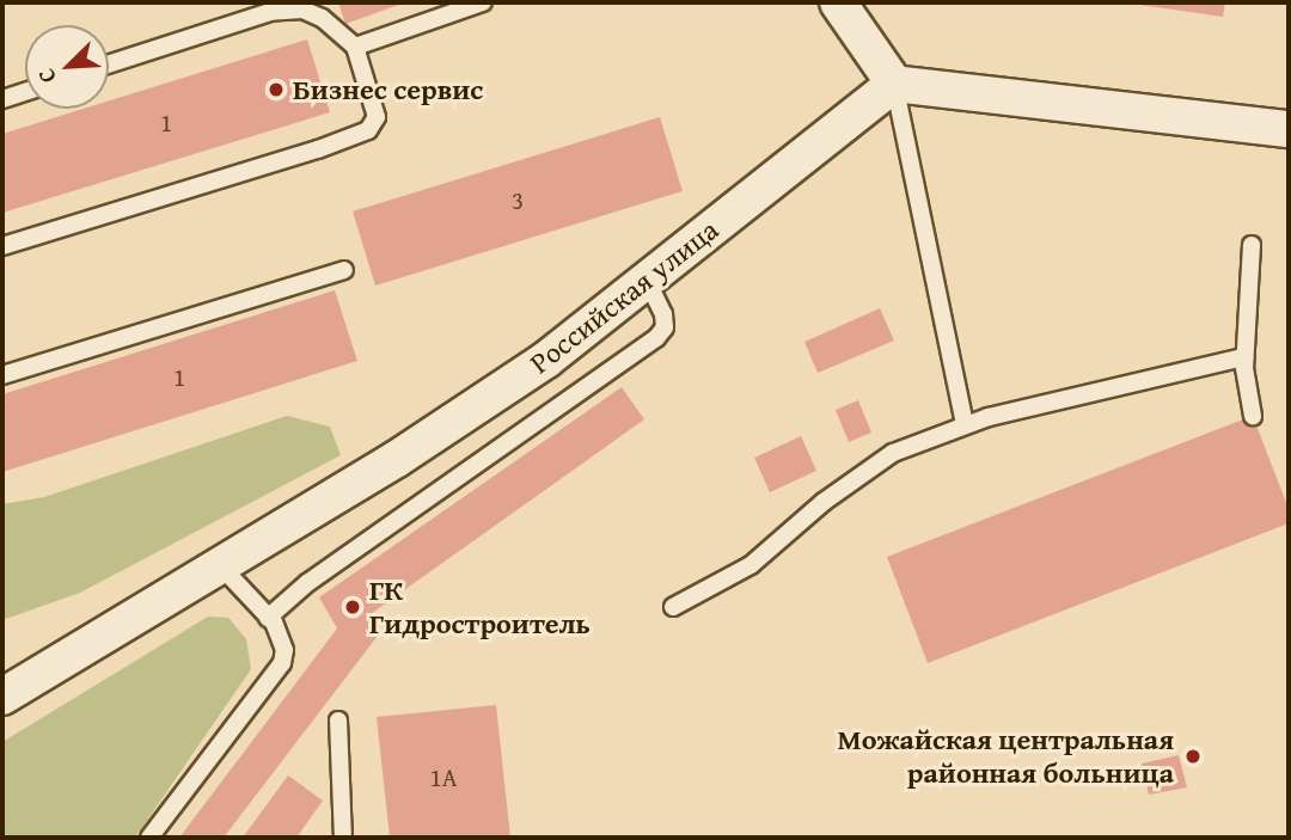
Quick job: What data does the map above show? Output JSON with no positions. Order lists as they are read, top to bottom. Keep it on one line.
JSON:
{"streets":{"street":["Российская улица"]},"places":["Бизнес сервис","ГК Гидростроитель","Можайская центральная районная больница"],"house_numbers":["1","3","1","1А"],"north":"bottom left"}
